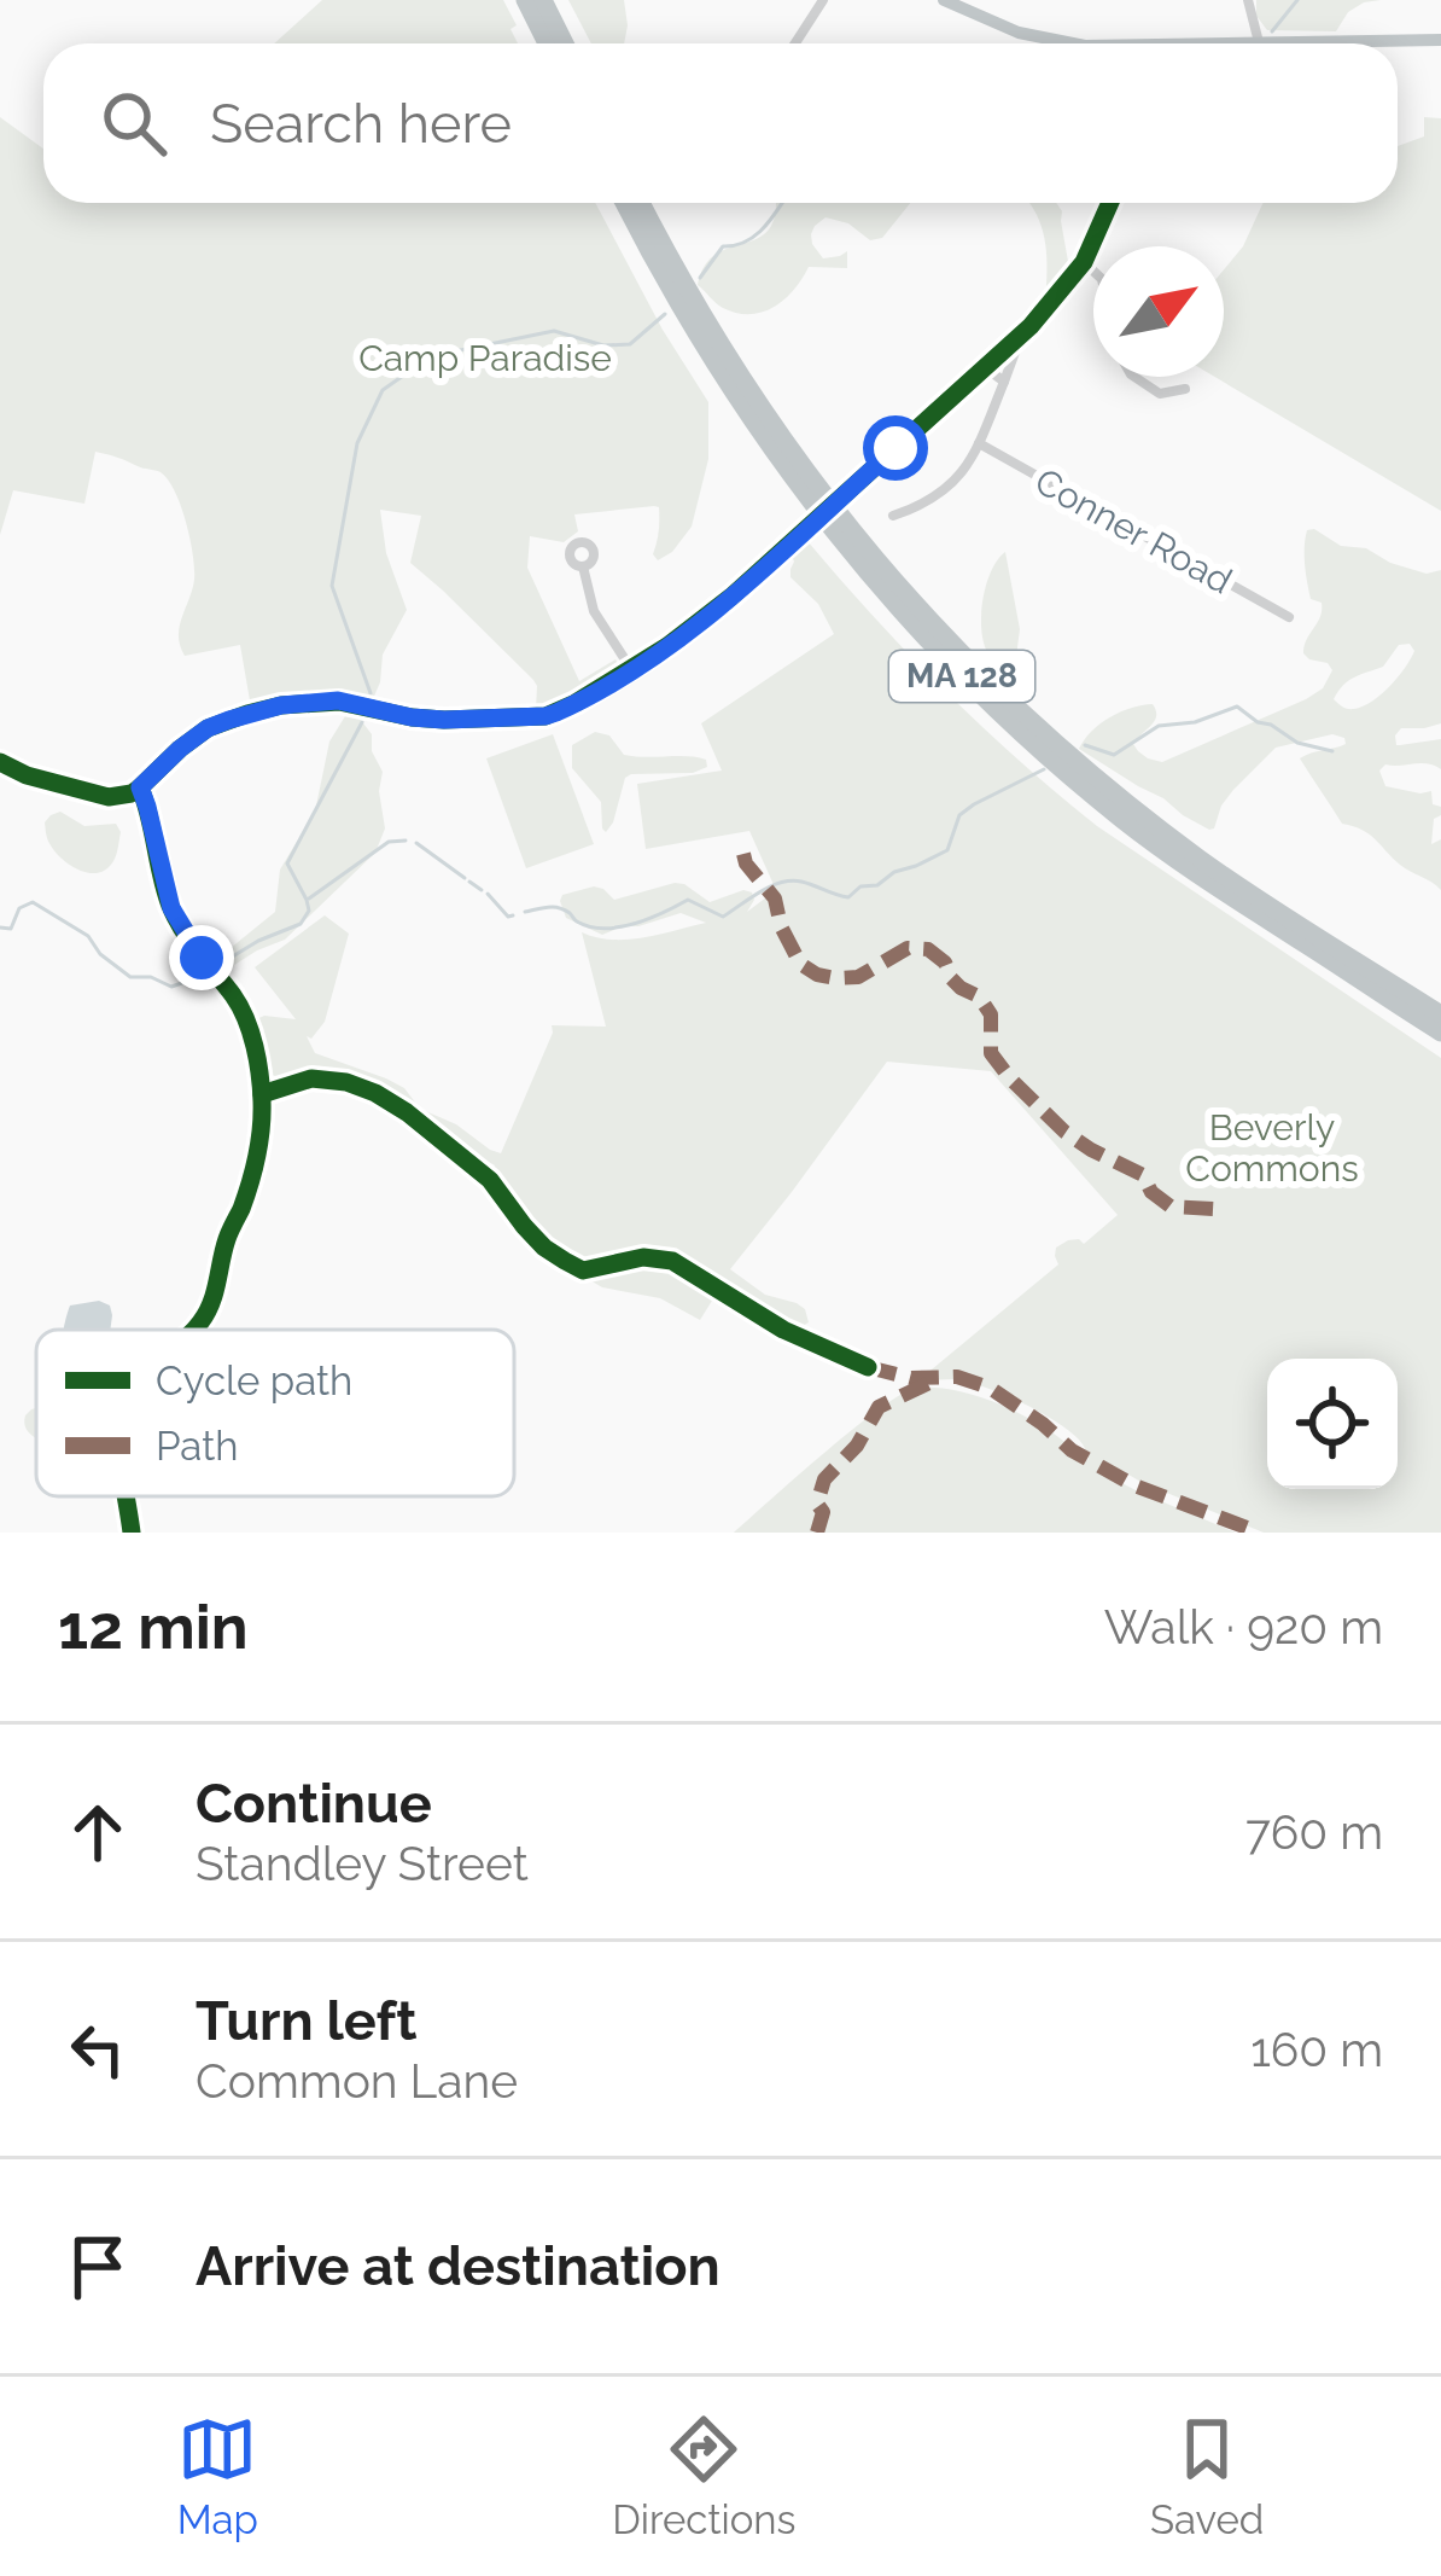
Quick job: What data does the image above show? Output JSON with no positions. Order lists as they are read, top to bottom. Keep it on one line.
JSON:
{"streets":{"highway":["MA 128"],"street":["Conner Road"]},"parks":["Camp Paradise","Beverly Commons"],"legend":["Cycle path","Path"],"north":"top right","page":{"search":"Search here","heading":["12 min","Walk · 920 m"],"list":[["Continue","Standley Street","760 m"],["Turn left","Common Lane","160 m"],"Arrive at destination"],"nav":["Map","Directions","Saved"]}}
